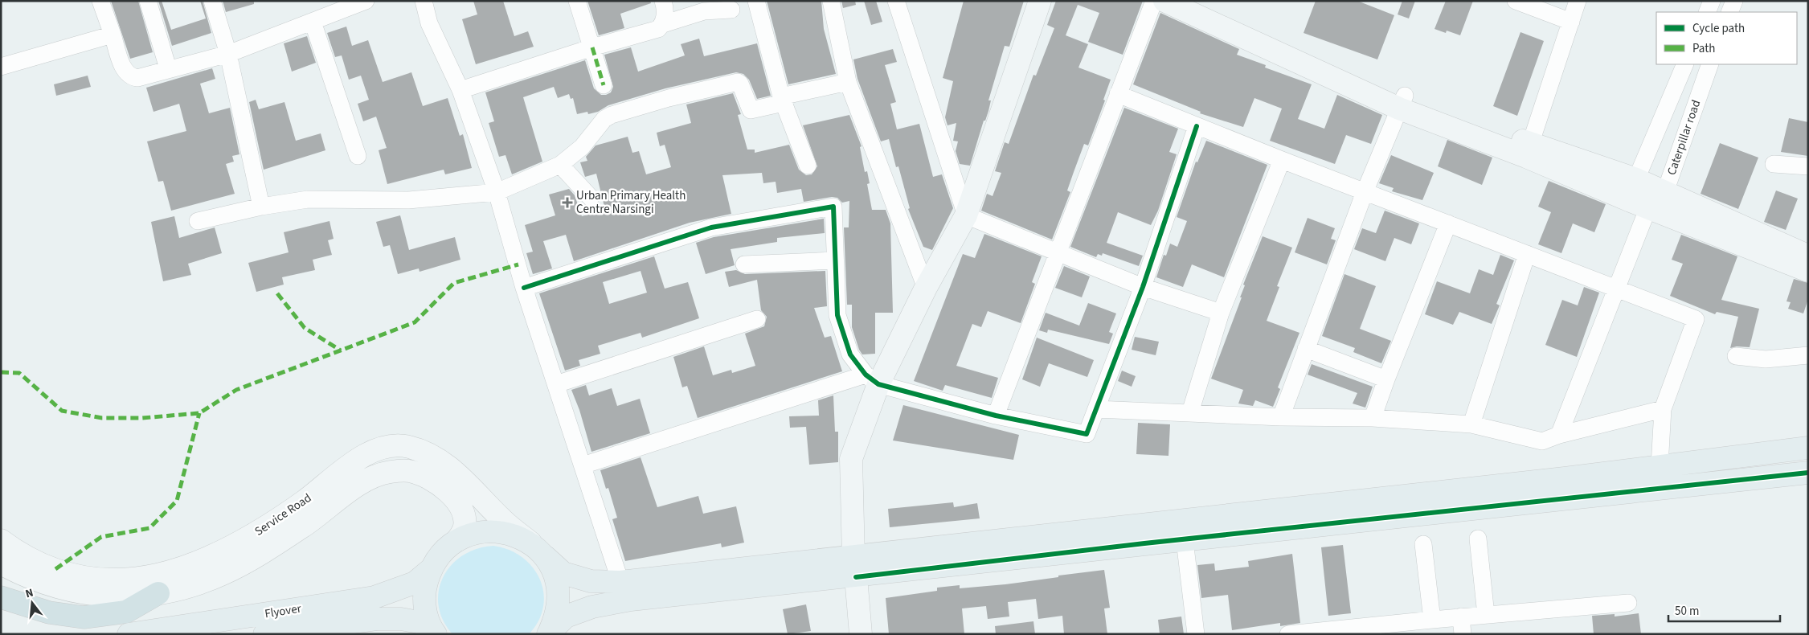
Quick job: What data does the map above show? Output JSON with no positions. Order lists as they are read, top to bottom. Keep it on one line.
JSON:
{"streets":{"main road":["Flyover"],"street":["Caterpillar road","Service Road"]},"places":{"health":["Urban Primary Health Centre Narsingi"]},"legend":["Cycle path","Path"],"scale_bar":"50 m","north":"top"}
